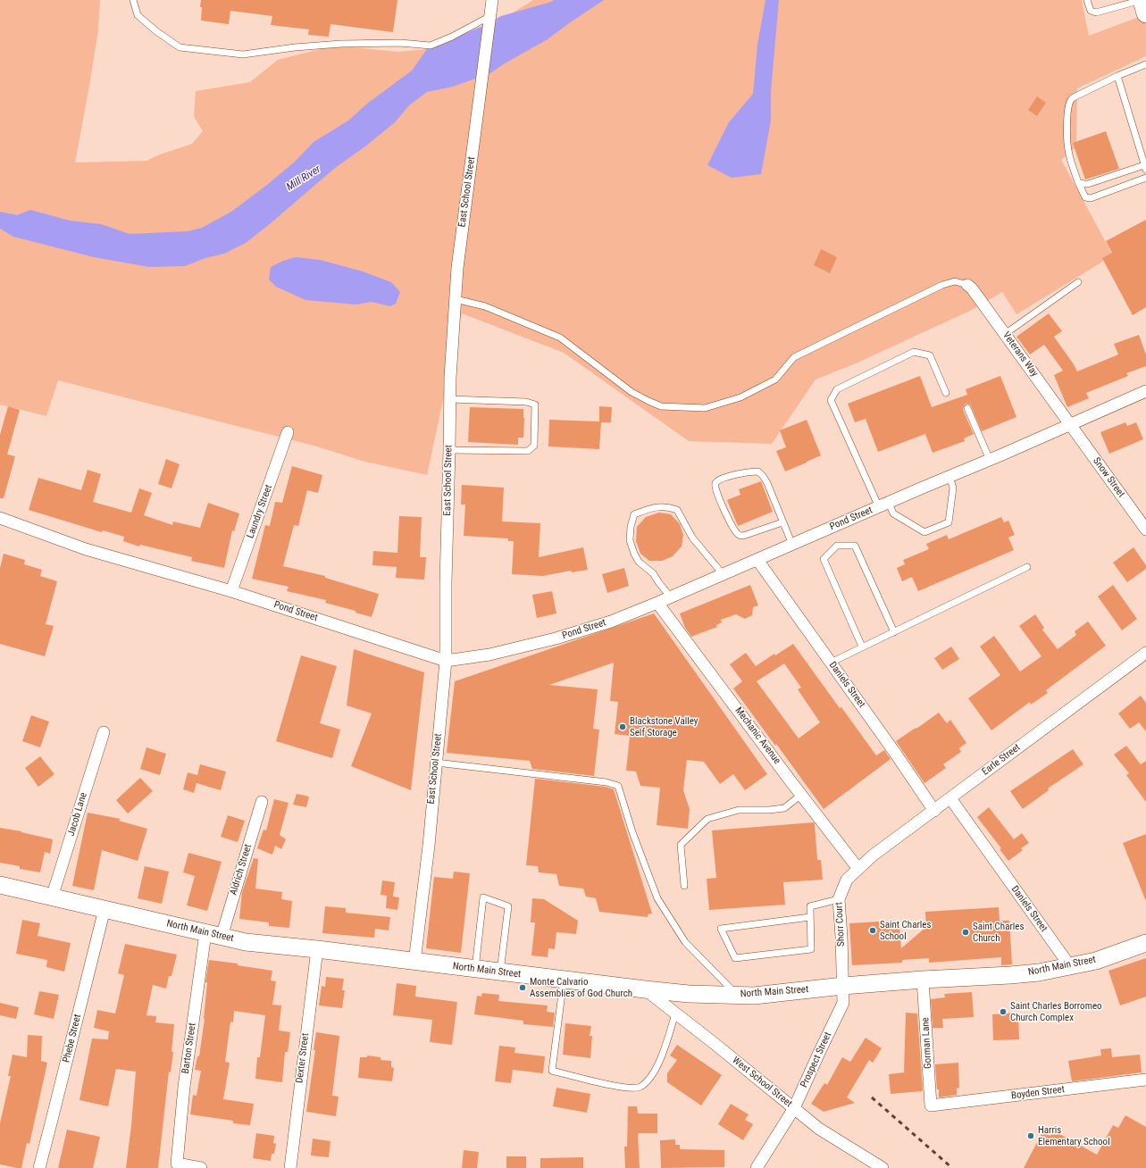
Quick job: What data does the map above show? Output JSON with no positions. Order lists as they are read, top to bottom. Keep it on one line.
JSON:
{"streets":{"street":["East School Street","Veterans Way","Snow Street","Laundry Street","Pond Street","Daniels Street","Mechanic Avenue","Earle Street","Jacob Lane","Aldrich Street","Shorr Court","North Main Street","Phebe Street","Gorman Lane","Barton Street","Dexter Street","Prospect Street","West School Street","Boyden Street"]},"crossings":[["East School Street","Pond Street"],["East School Street","North Main Street"],["Veterans Way","Snow Street"],["Veterans Way","Pond Street"],["Snow Street","Pond Street"],["Laundry Street","Pond Street"],["Pond Street","Daniels Street"],["Pond Street","Mechanic Avenue"],["Daniels Street","Earle Street"],["Daniels Street","North Main Street"],["Mechanic Avenue","Earle Street"],["Mechanic Avenue","Shorr Court"],["Earle Street","Shorr Court"],["Jacob Lane","North Main Street"],["Aldrich Street","North Main Street"],["Shorr Court","North Main Street"],["Shorr Court","Prospect Street"],["North Main Street","Phebe Street"],["North Main Street","Gorman Lane"],["North Main Street","Barton Street"],["North Main Street","Dexter Street"],["North Main Street","Prospect Street"],["North Main Street","West School Street"],["Gorman Lane","Boyden Street"],["Prospect Street","West School Street"]],"water":["Mill River"],"places":["Blackstone Valley Self Storage","Saint Charles School","Saint Charles Church","Monte Calvario Assemblies of God Church","Saint Charles Borromeo Church Complex","Harris Elementary School"]}
